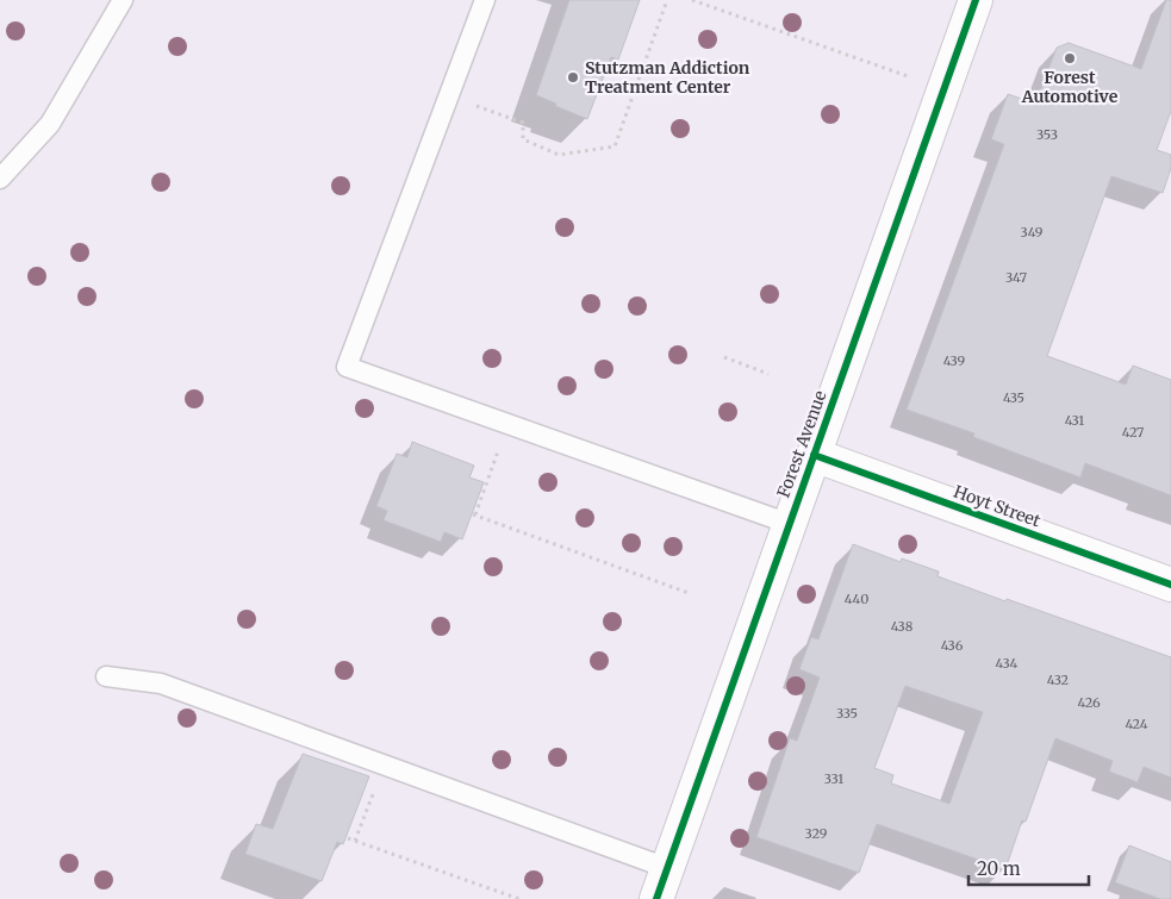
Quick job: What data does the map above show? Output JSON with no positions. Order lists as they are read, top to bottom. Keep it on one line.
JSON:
{"streets":{"street":["Forest Avenue","Hoyt Street"]},"crossings":[["Forest Avenue","Hoyt Street"]],"places":["Forest Automotive","Stutzman Addiction Treatment Center"],"house_numbers":["353","349","347","439","435","431","427","440","438","436","434","432","426","335","424","331","329"],"scale_bar":"20 m"}
